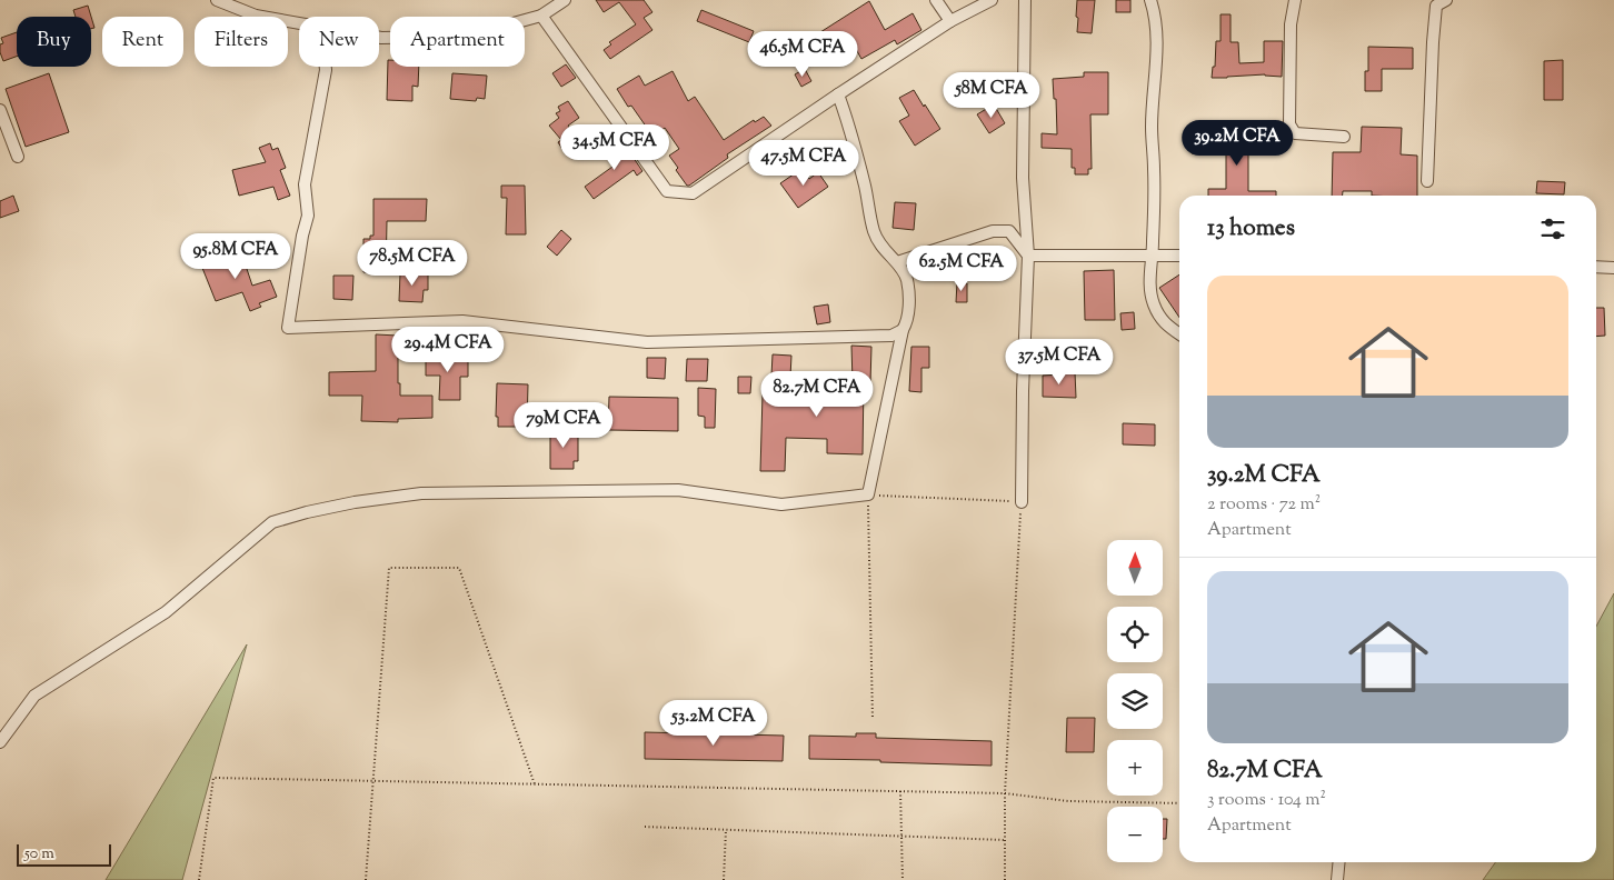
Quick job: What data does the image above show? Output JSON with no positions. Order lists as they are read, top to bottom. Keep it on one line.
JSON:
{"scale_bar":"50 m","north":"top","page":{"chip":["Buy","Rent","Filters","New","Apartment"],"price":["46.5M CFA","58M CFA","39.2M CFA","34.5M CFA","47.5M CFA","95.8M CFA","78.5M CFA","62.5M CFA","29.4M CFA","37.5M CFA","82.7M CFA","79M CFA","53.2M CFA"],"heading":"13 homes","list":[{"name":"39.2M CFA","note":"2 rooms · 72 m² · Apartment"},{"name":"82.7M CFA","note":"3 rooms · 104 m² · Apartment"}],"map_buttons":["+","−"],"scale":"50 m"}}
